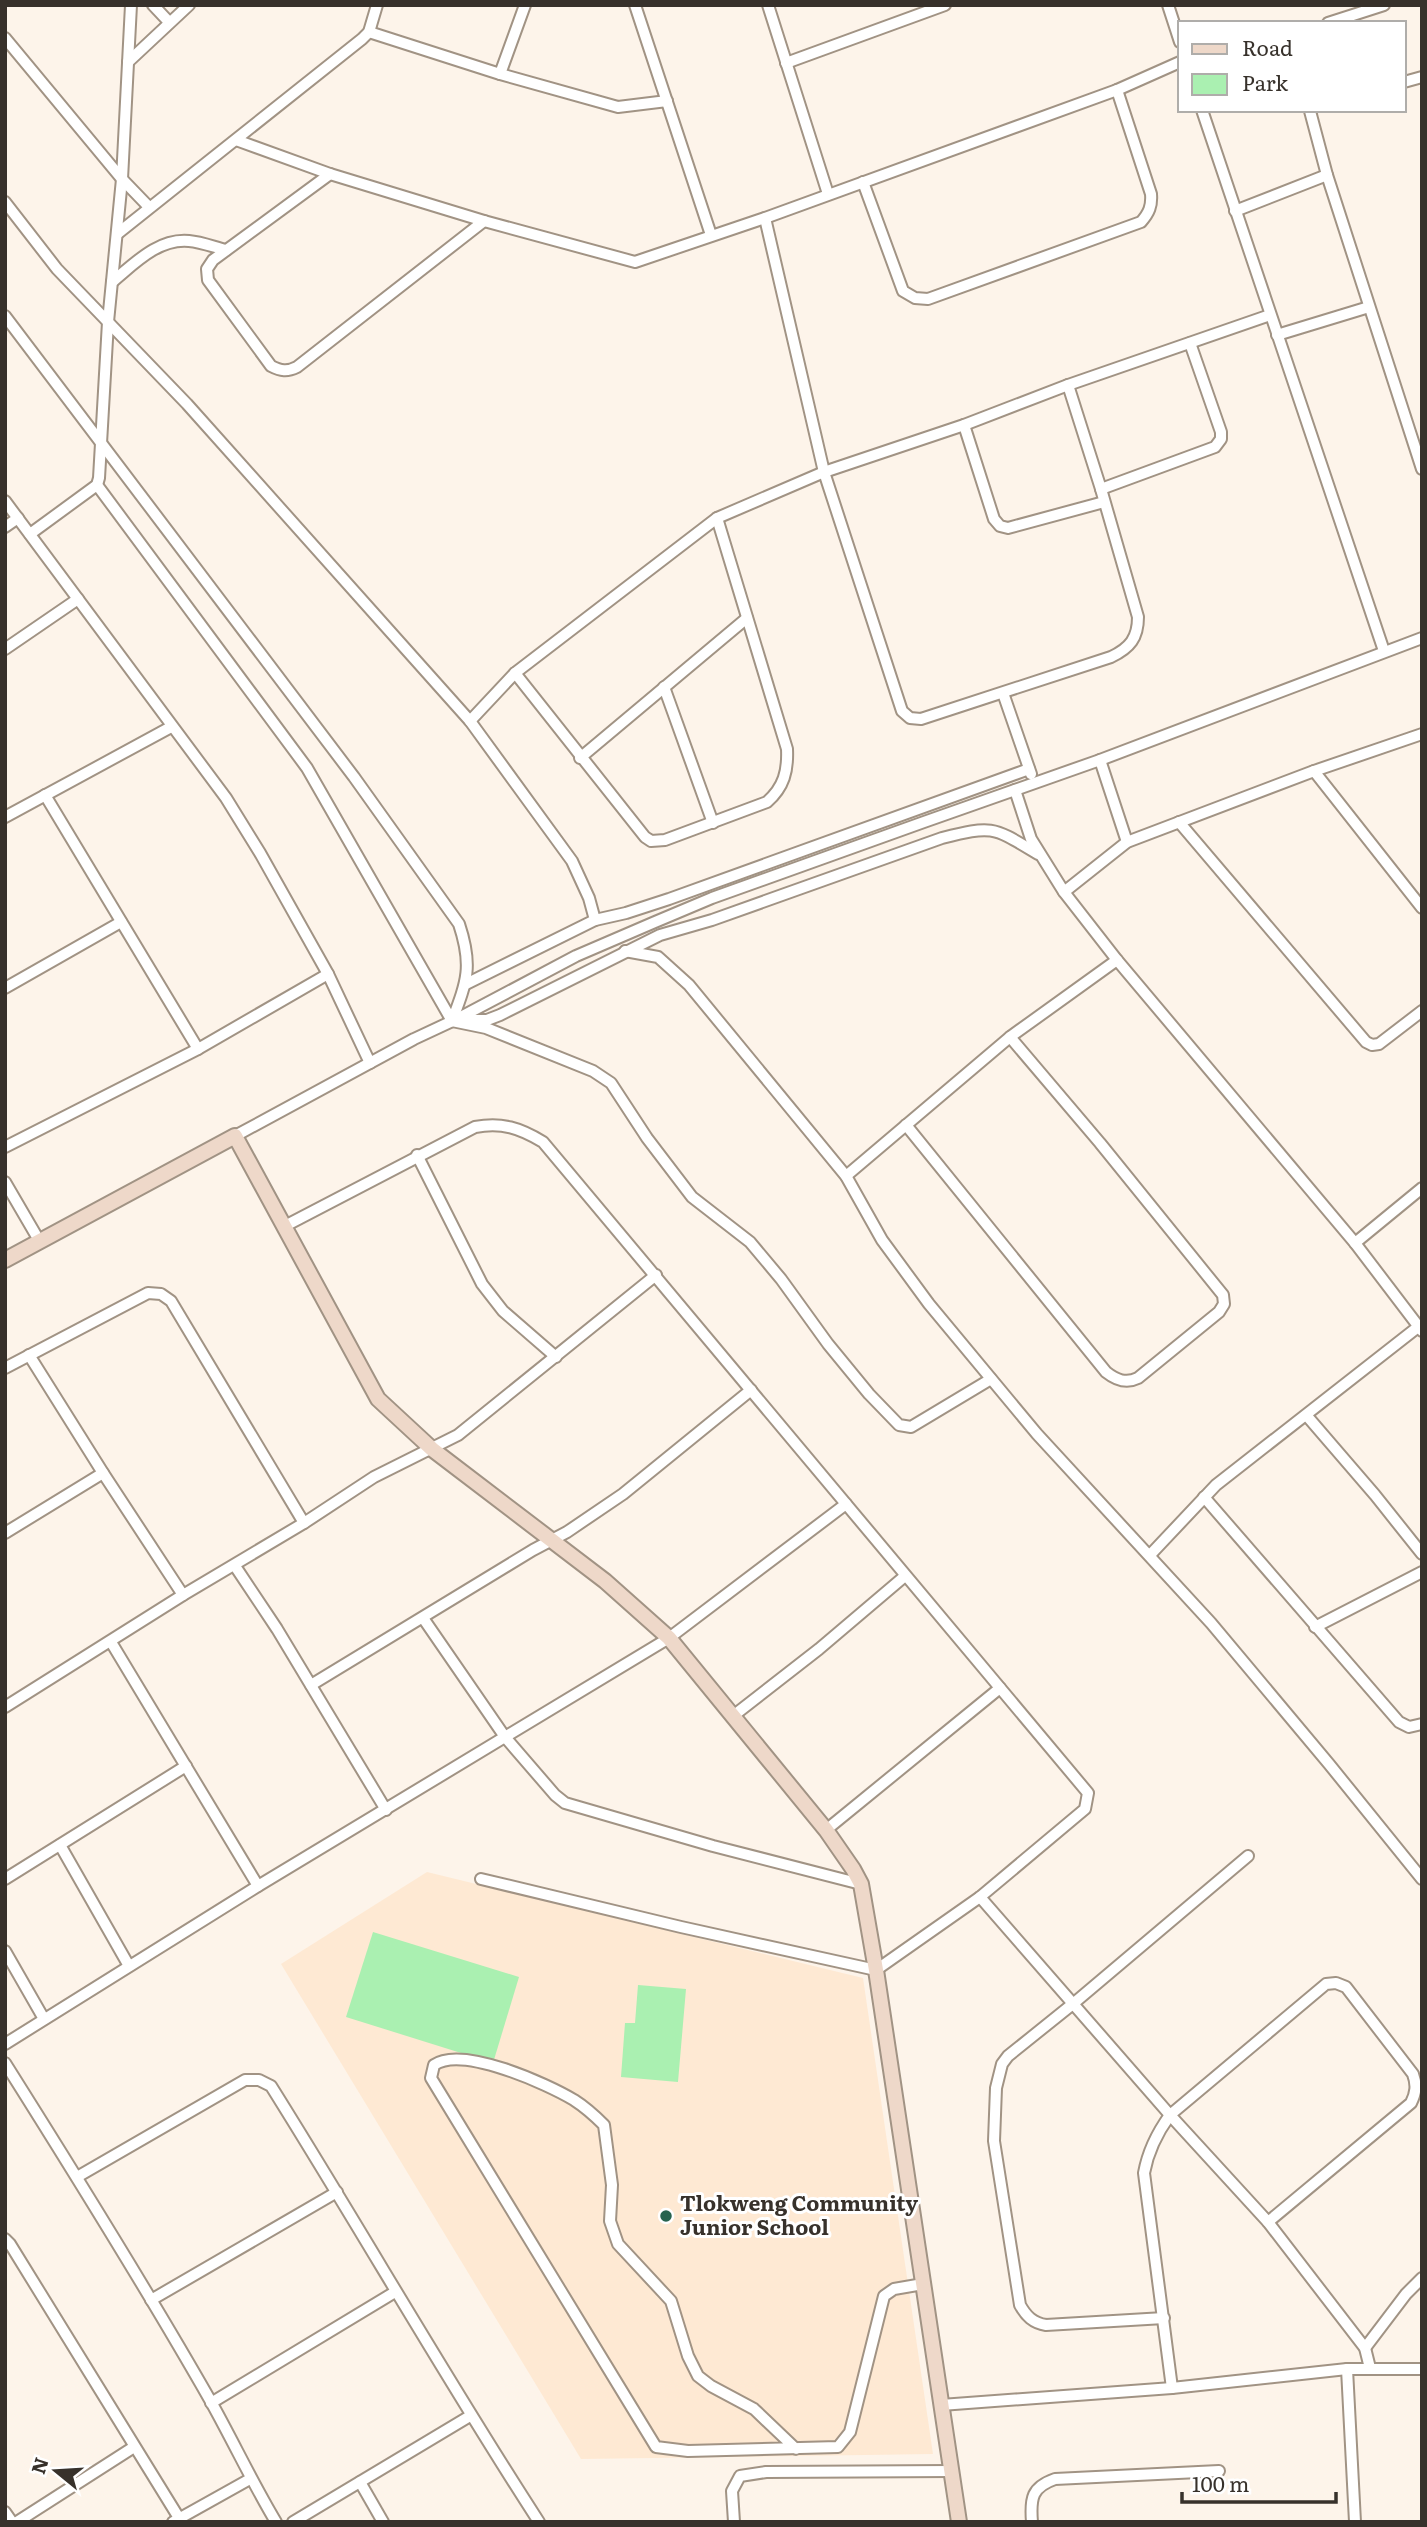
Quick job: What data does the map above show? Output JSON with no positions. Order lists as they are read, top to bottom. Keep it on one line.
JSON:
{"places":["Tlokweng Community Junior School"],"legend":["Road","Park"],"scale_bar":"100 m","north":"left"}
